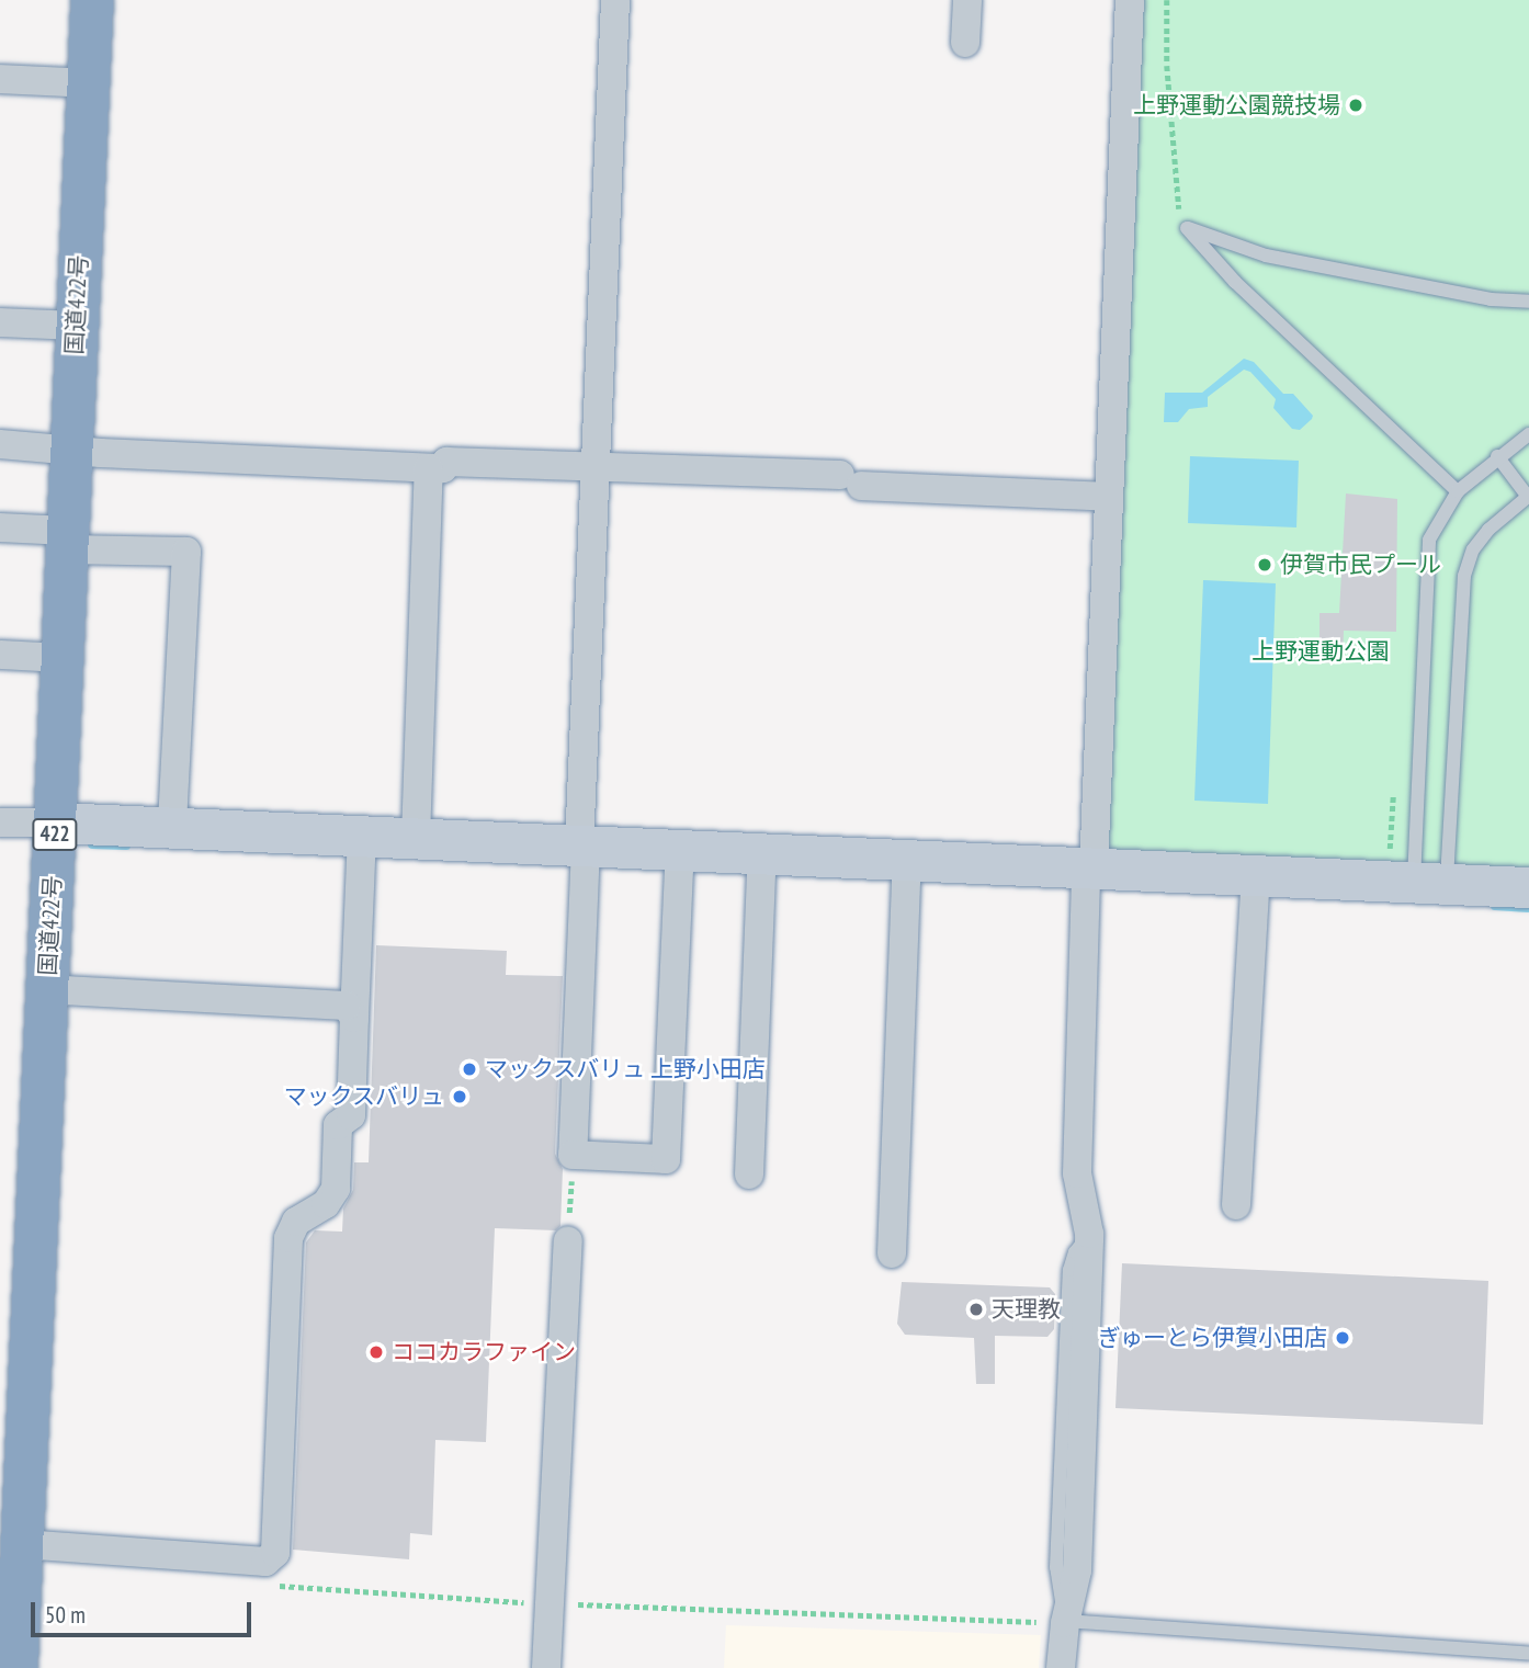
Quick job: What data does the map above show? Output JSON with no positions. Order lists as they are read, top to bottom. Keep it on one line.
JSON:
{"streets":{"highway":["国道422号","422"]},"parks":["上野運動公園"],"places":["上野運動公園競技場","伊賀市民プール","マックスバリュ 上野小田店","マックスバリュ","天理教","ぎゅーとら伊賀小田店","ココカラファイン"],"scale_bar":"50 m"}
